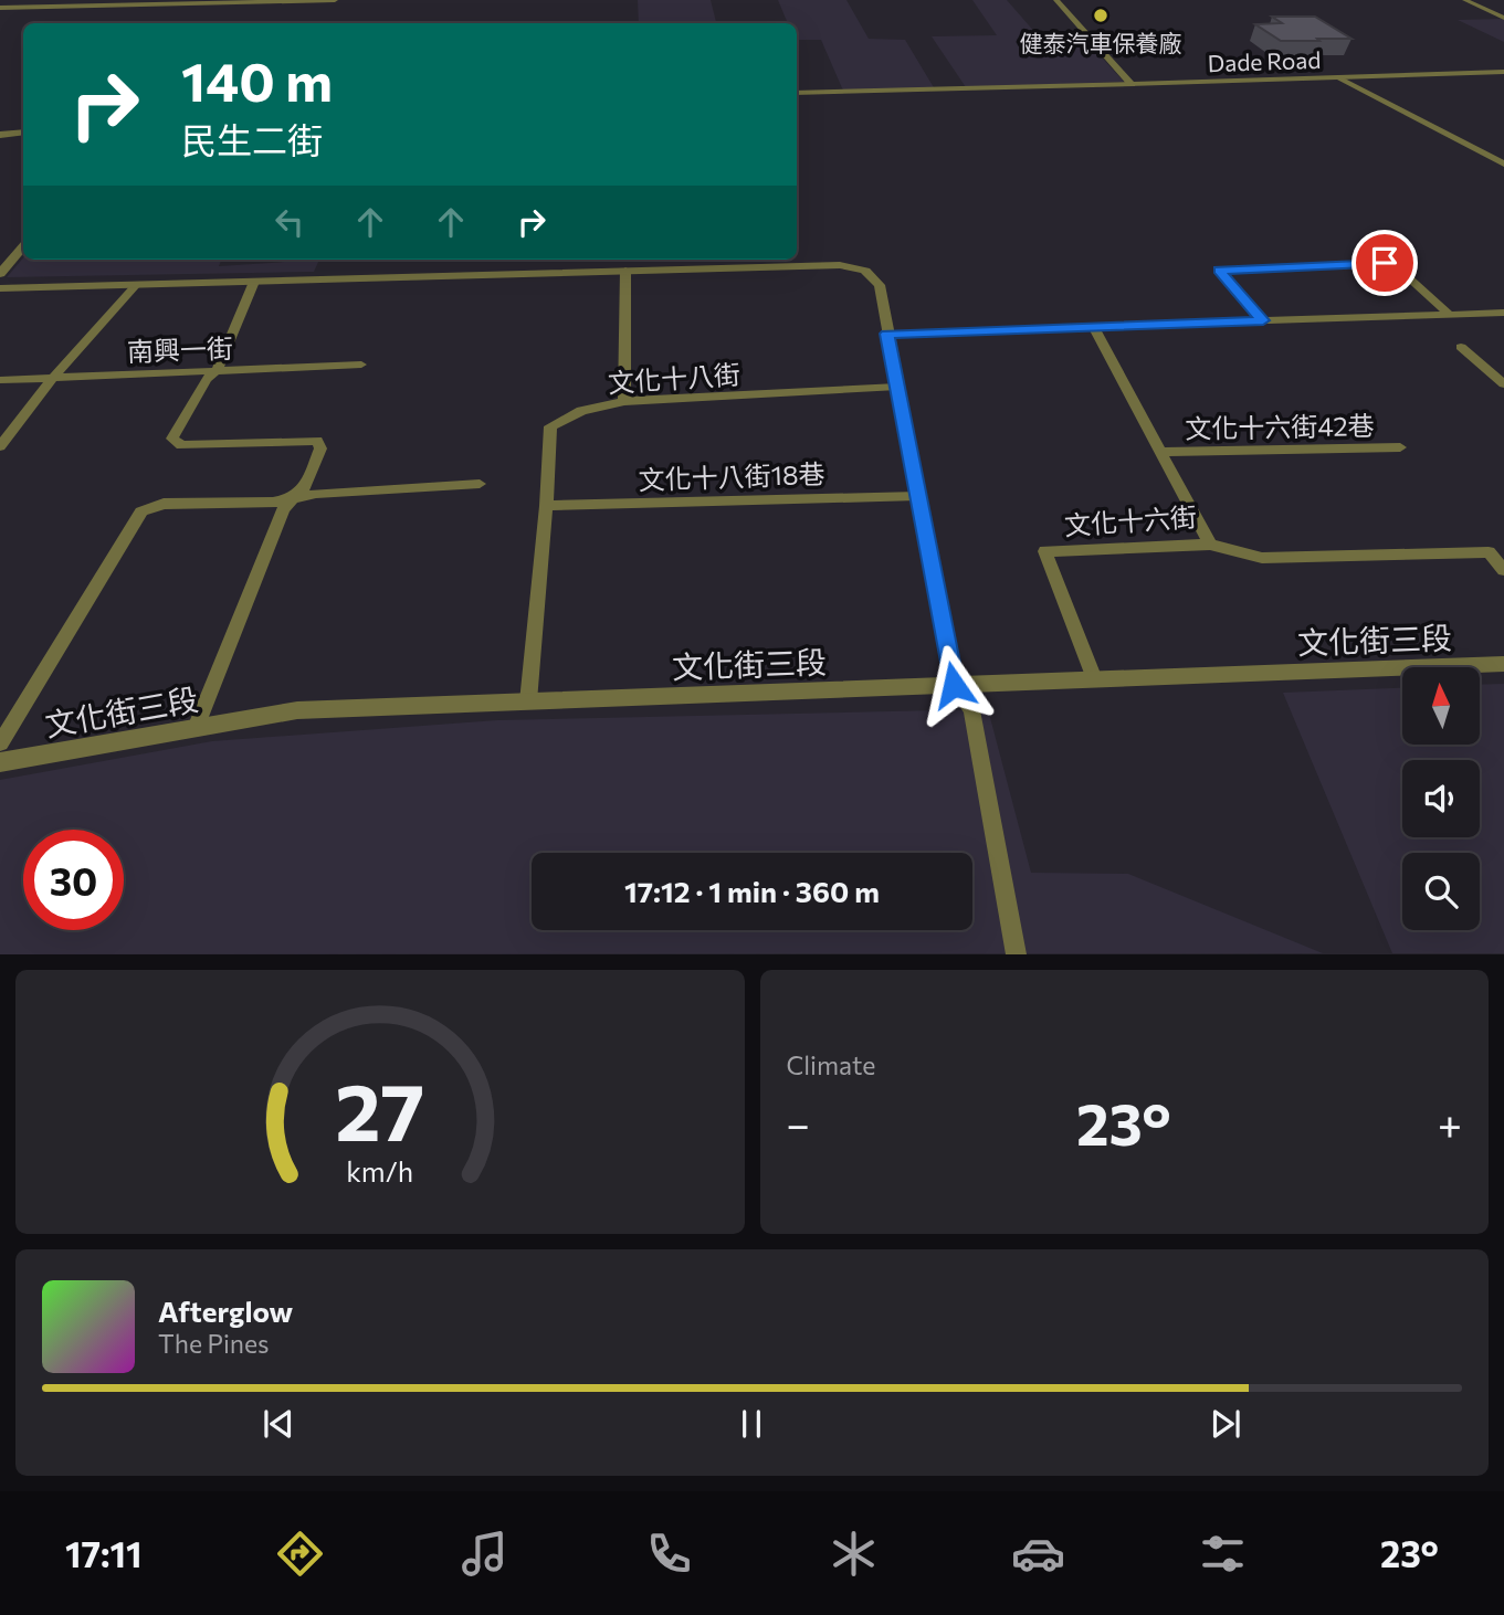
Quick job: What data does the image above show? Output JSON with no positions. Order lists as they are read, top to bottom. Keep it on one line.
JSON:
{"streets":{"street":["Dade Road","文化街三段"],"lane":["南興一街","文化十八街","文化十六街42巷","文化十八街18巷","文化十六街"]},"crossings":[["文化十八街","文化十八街18巷"],["文化十八街","文化街三段"],["文化十六街42巷","文化十六街"],["文化十六街","文化街三段"]],"places":["健泰汽車保養廠"],"north":"top","page":{"turn":["140 m","民生二街"],"limit":"30","trip":"17:12 · 1 min · 360 m","tile":"Climate","heat":["−","23°","+"],"song":["Afterglow","The Pines"],"tabs":["17:11","23°"],"gauge":["27","km/h"]}}
